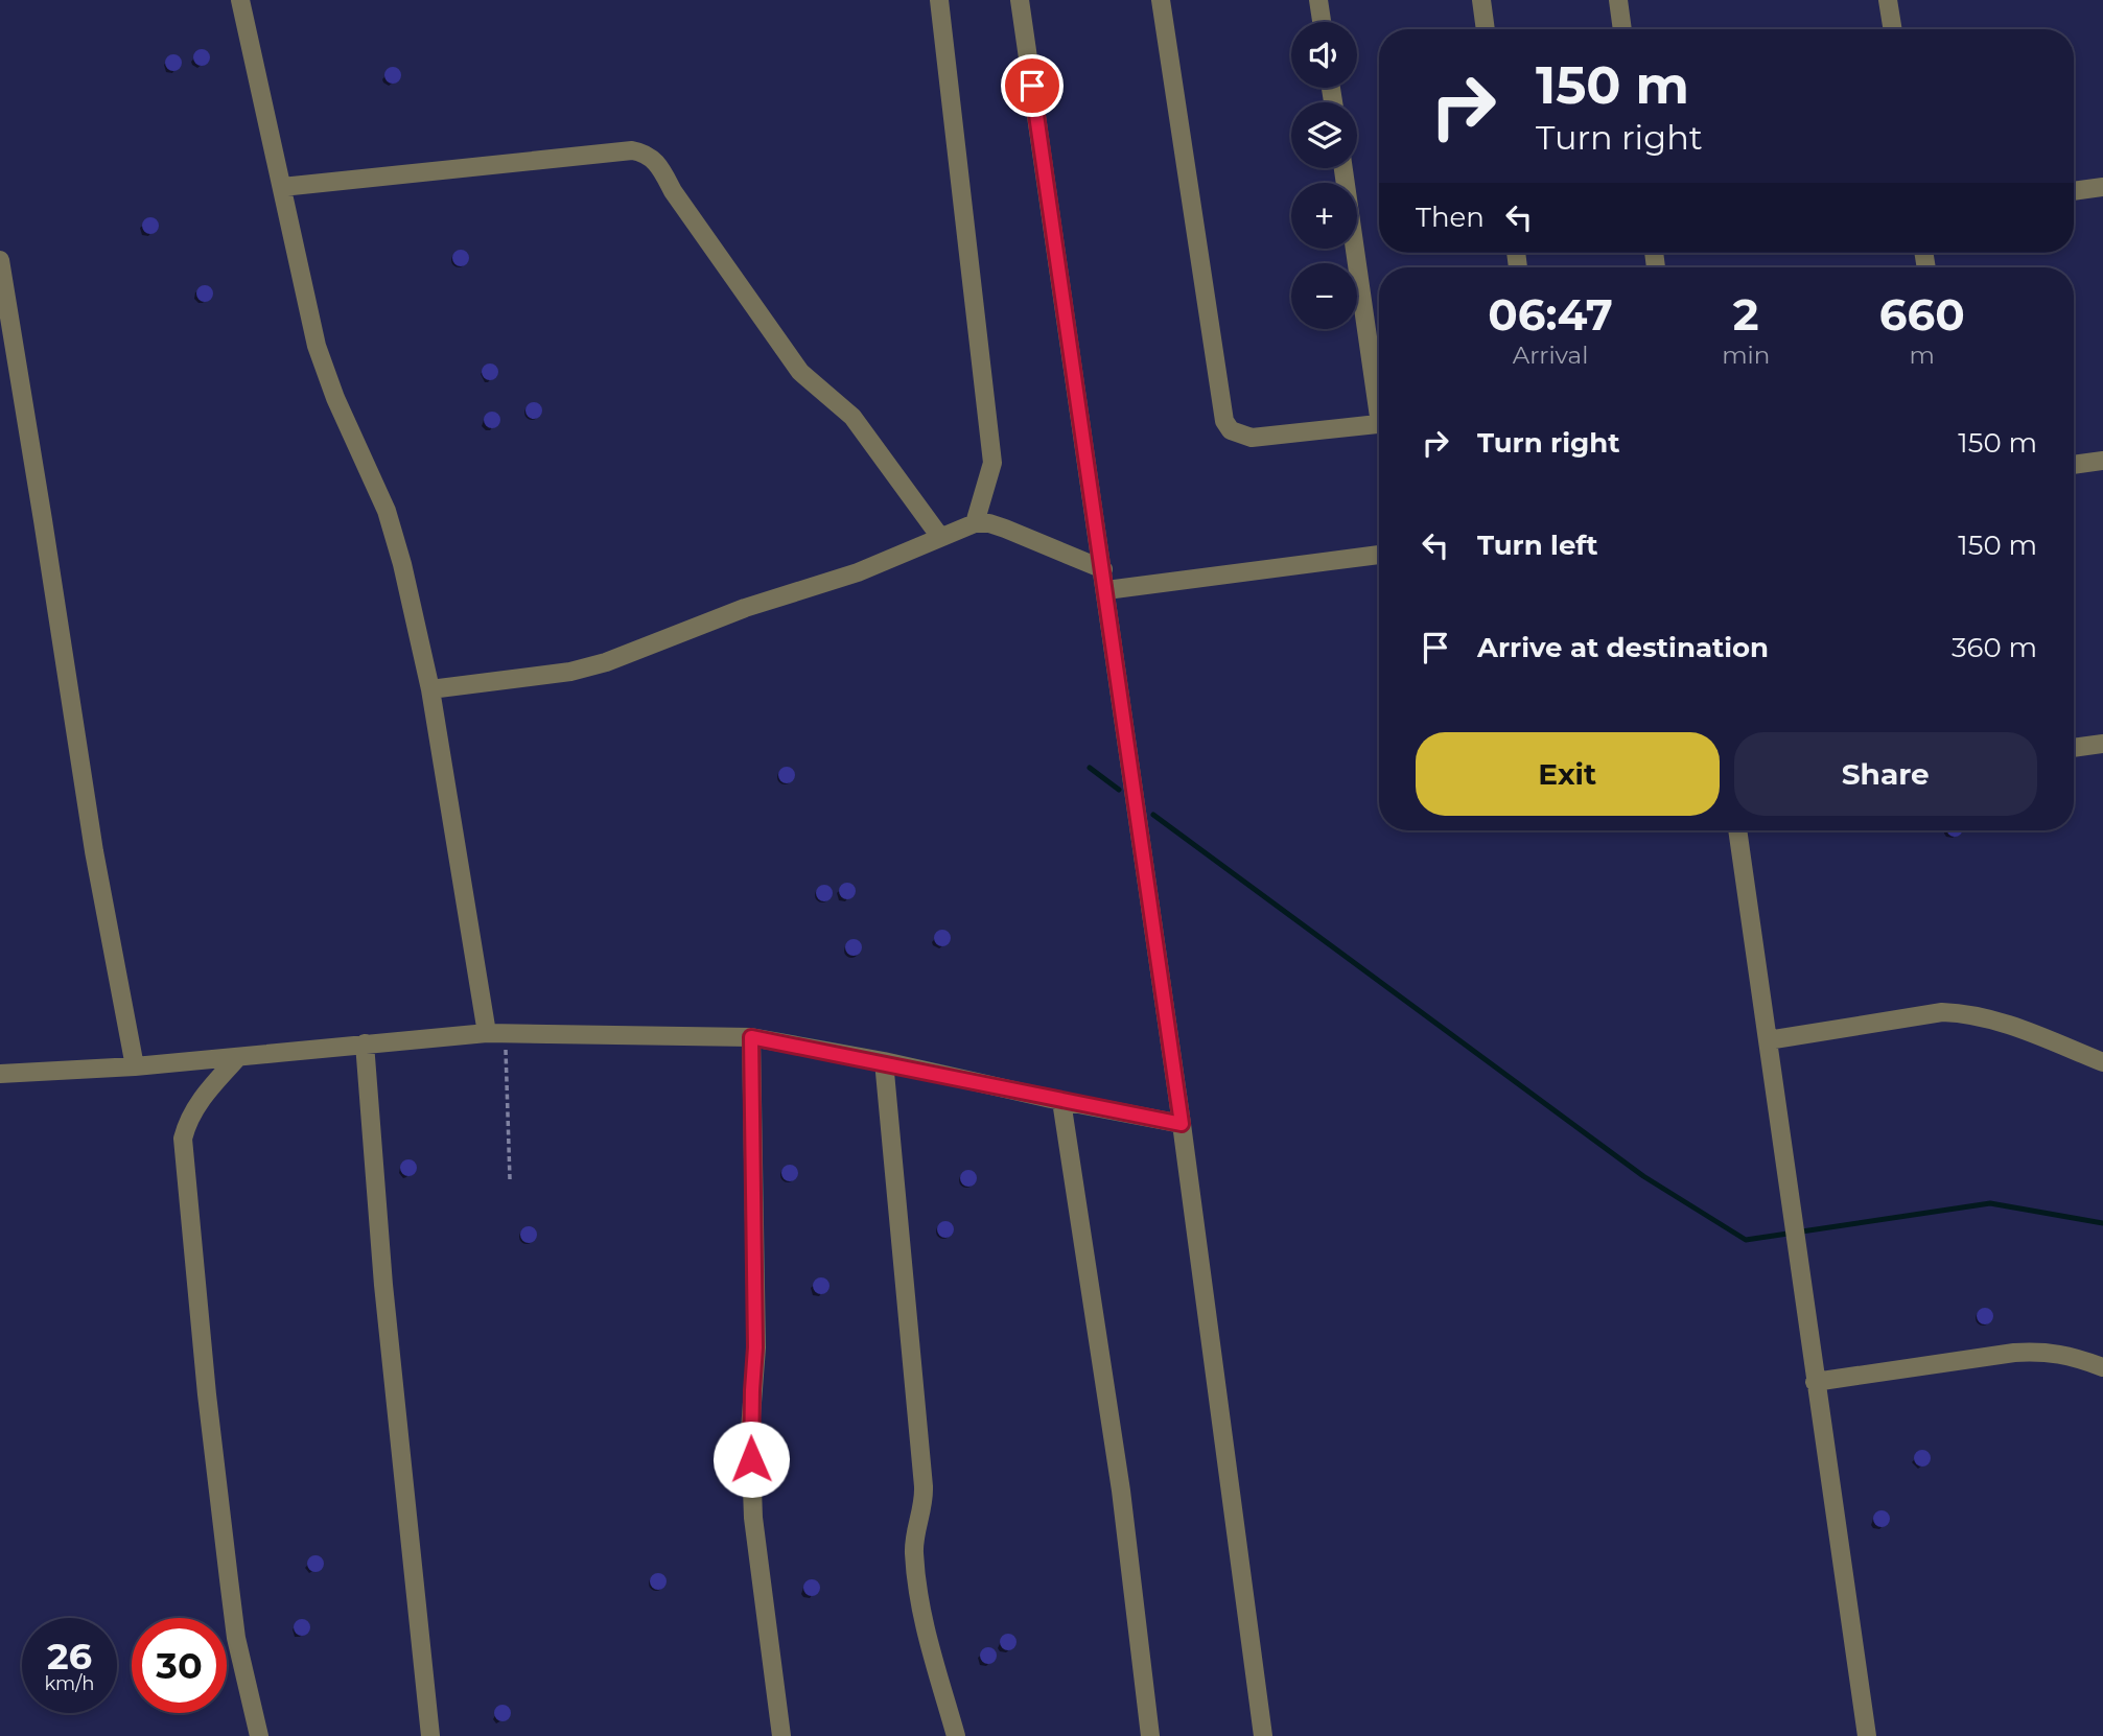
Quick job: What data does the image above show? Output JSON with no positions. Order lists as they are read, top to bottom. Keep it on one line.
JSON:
{"page":{"map_buttons":["+","−"],"turn":["150 m","Turn right"],"then":"Then","eta":["06:47","Arrival","2","min","660","m"],"list":[{"name":"Turn right","value":"150 m"},{"name":"Turn left","value":"150 m"},{"name":"Arrive at destination","value":"360 m"}],"buttons":["Exit","Share"],"speed":"26 km/h","limit":"30"}}
